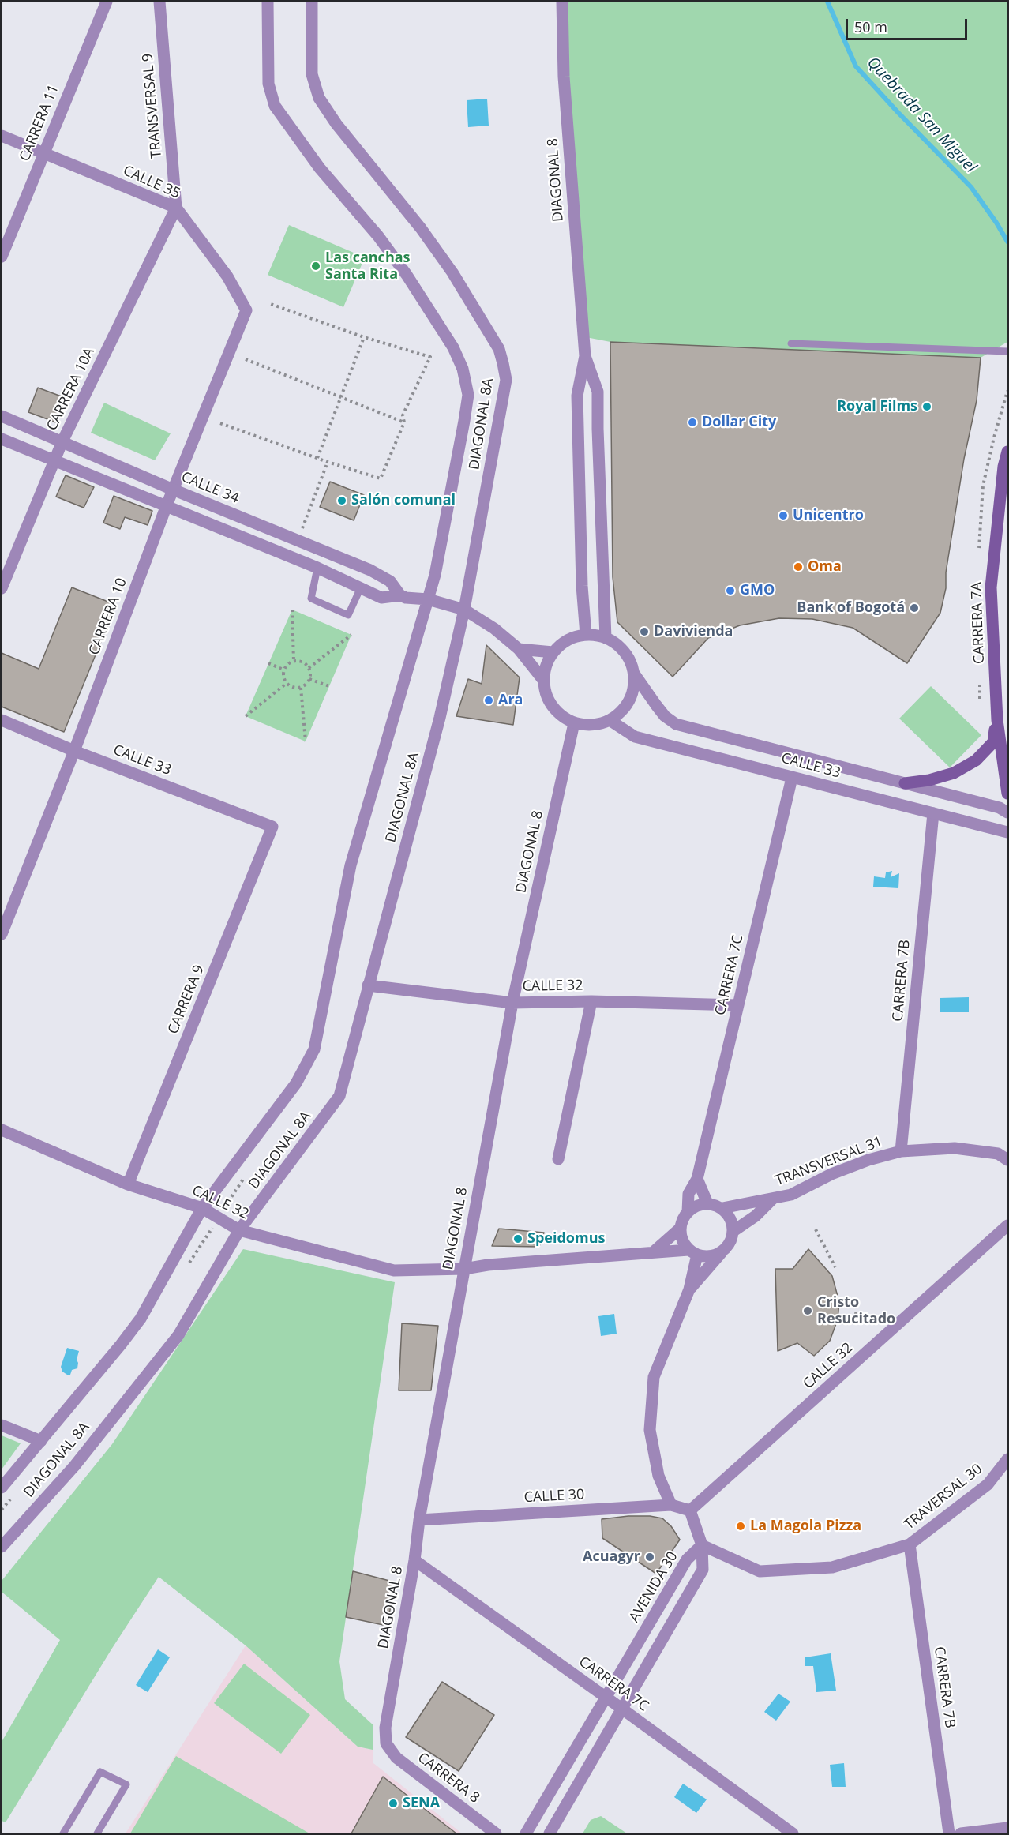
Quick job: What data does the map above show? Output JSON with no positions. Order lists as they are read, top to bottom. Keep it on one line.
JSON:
{"streets":{"main road":["CARRERA 7A"],"street":["TRANSVERSAL 9","CARRERA 11","DIAGONAL 8","CALLE 35","CARRERA 10A","DIAGONAL 8A","CALLE 34","CARRERA 10","CALLE 33","CARRERA 7C","CARRERA 7B","CALLE 32","CARRERA 9","TRANSVERSAL 31","CALLE 30","TRAVERSAL 30","AVENIDA 30","CARRERA 8"]},"crossings":[["TRANSVERSAL 9","CALLE 35"],["TRANSVERSAL 9","CARRERA 10A"],["CARRERA 11","CALLE 35"],["DIAGONAL 8","CALLE 33"],["DIAGONAL 8","CARRERA 7C"],["DIAGONAL 8","CALLE 32"],["DIAGONAL 8","CALLE 30"],["DIAGONAL 8","CARRERA 8"],["CALLE 35","CARRERA 10A"],["CALLE 35","CARRERA 10"],["CARRERA 10A","CALLE 34"],["DIAGONAL 8A","CALLE 32"],["CALLE 34","CARRERA 10"],["CARRERA 10","CALLE 33"],["CALLE 33","CARRERA 7C"],["CALLE 33","CARRERA 7B"],["CALLE 33","CARRERA 9"],["CARRERA 7C","CALLE 32"],["CARRERA 7C","TRANSVERSAL 31"],["CARRERA 7C","AVENIDA 30"],["CARRERA 7B","TRANSVERSAL 31"],["CARRERA 7B","TRAVERSAL 30"],["CALLE 32","CARRERA 9"],["CALLE 32","TRANSVERSAL 31"],["CALLE 32","CALLE 30"],["TRAVERSAL 30","AVENIDA 30"]],"water":["Quebrada San Miguel"],"places":["Las canchas Santa Rita","Royal Films","Dollar City","Salón comunal","Unicentro","Oma","GMO","Bank of Bogotá","Davivienda","Ara","Speidomus","Cristo Resucitado","La Magola Pizza","Acuagyr","SENA"],"scale_bar":"50 m"}
